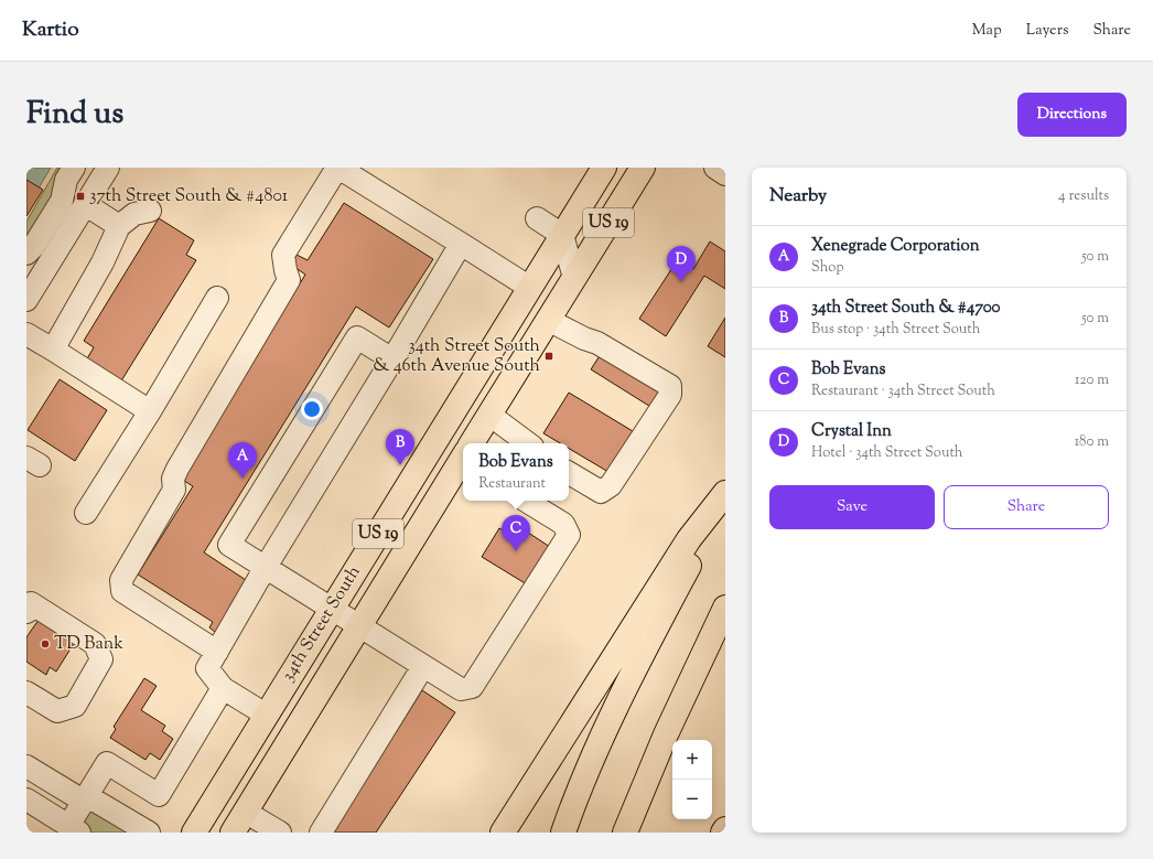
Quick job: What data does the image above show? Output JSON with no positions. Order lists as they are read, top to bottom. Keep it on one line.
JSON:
{"streets":{"highway":["US 19","34th Street South"]},"places":{"transit":["37th Street South & #4801","34th Street South & 46th Avenue South"],"other":["TD Bank"]},"page":{"header":"Kartio","nav":["Map","Layers","Share"],"title":"Find us","buttons":["Directions",["Save","Share"]],"heading":["Nearby","4 results"],"list":[{"mark":"A","name":"Xenegrade Corporation","note":"Shop","value":"50 m"},{"mark":"B","name":"34th Street South & #4700","note":"Bus stop · 34th Street South","value":"50 m"},{"mark":"C","name":"Bob Evans","note":"Restaurant · 34th Street South","value":"120 m"},{"mark":"D","name":"Crystal Inn","note":"Hotel · 34th Street South","value":"180 m"}],"pins":["D","B","A","C"],"popup":["Bob Evans","Restaurant"],"map_buttons":["+","−"]}}
